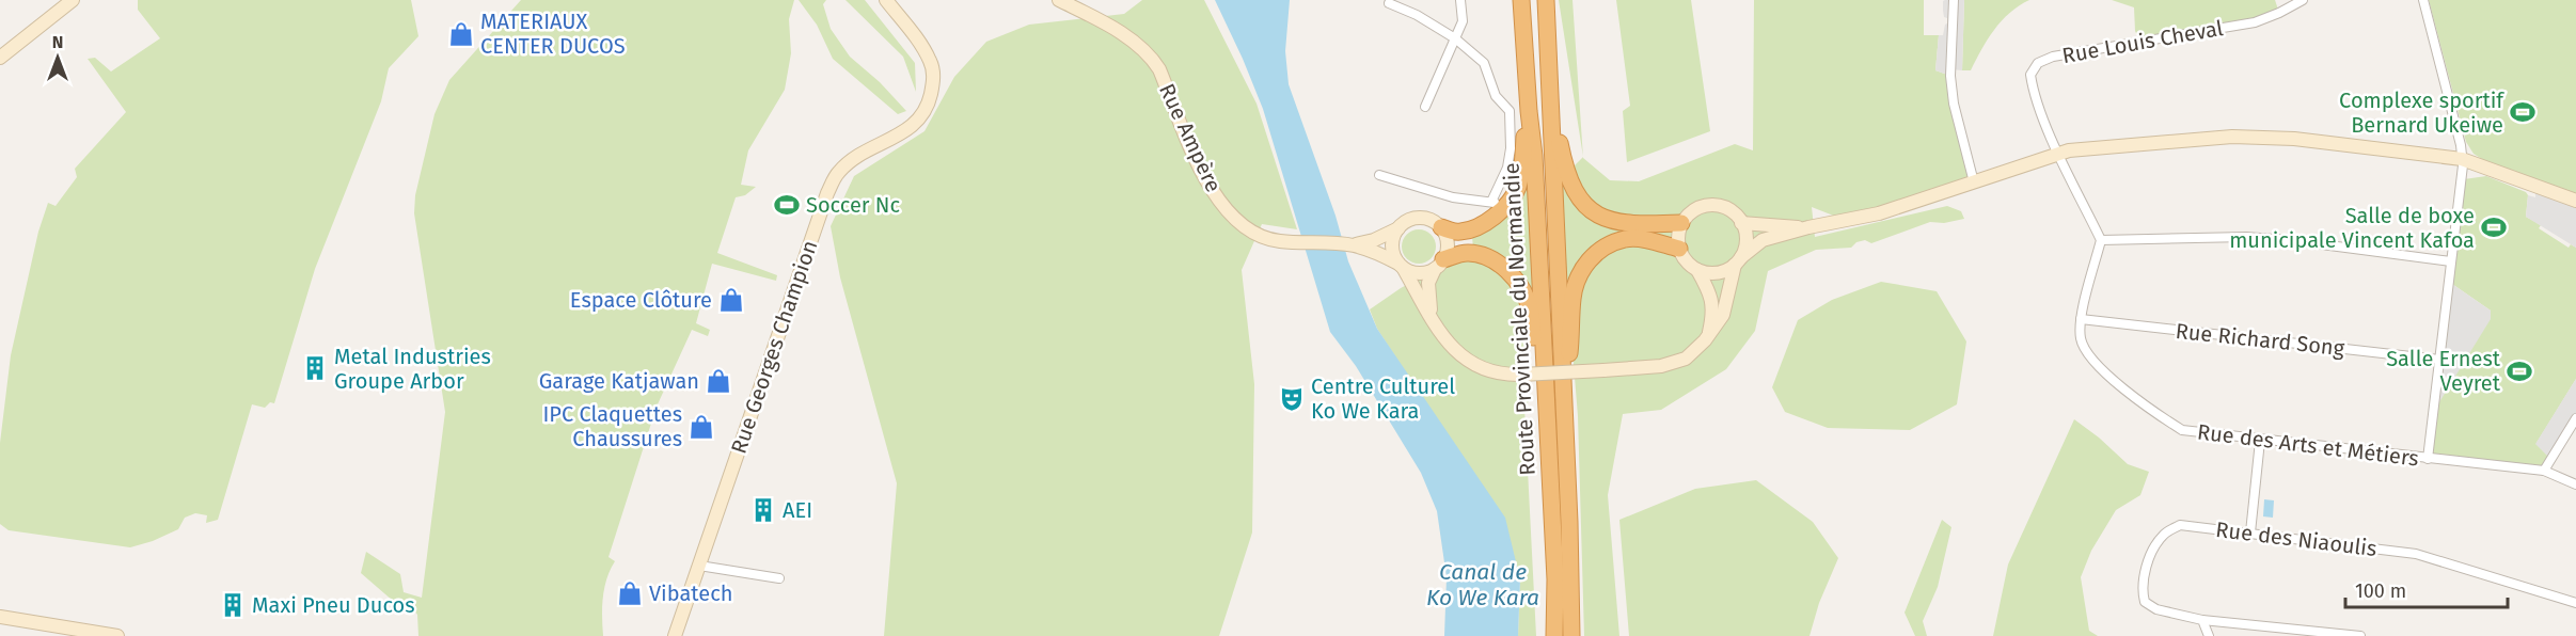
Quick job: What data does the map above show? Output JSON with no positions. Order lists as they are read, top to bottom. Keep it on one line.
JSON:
{"streets":{"highway":["Route Provinciale du Normandie"],"street":["Rue Louis Cheval","Rue Ampère","Rue Richard Song","Rue Georges Champion","Rue des Arts et Métiers","Rue des Niaoulis"]},"crossings":[["Rue Richard Song","Rue des Arts et Métiers"]],"water":["Canal de Ko We Kara"],"places":{"shop":["MATERIAUX CENTER DUCOS","Espace Clôture","Garage Katjawan","IPC Claquettes Chaussures","Vibatech"],"sports":["Complexe sportif Bernard Ukeiwe","Soccer Nc","Salle de boxe municipale Vincent Kafoa","Salle Ernest Veyret"],"building":["Metal Industries Groupe Arbor","AEI","Maxi Pneu Ducos"],"theatre":["Centre Culturel Ko We Kara"]},"scale_bar":"100 m","north":"top"}
